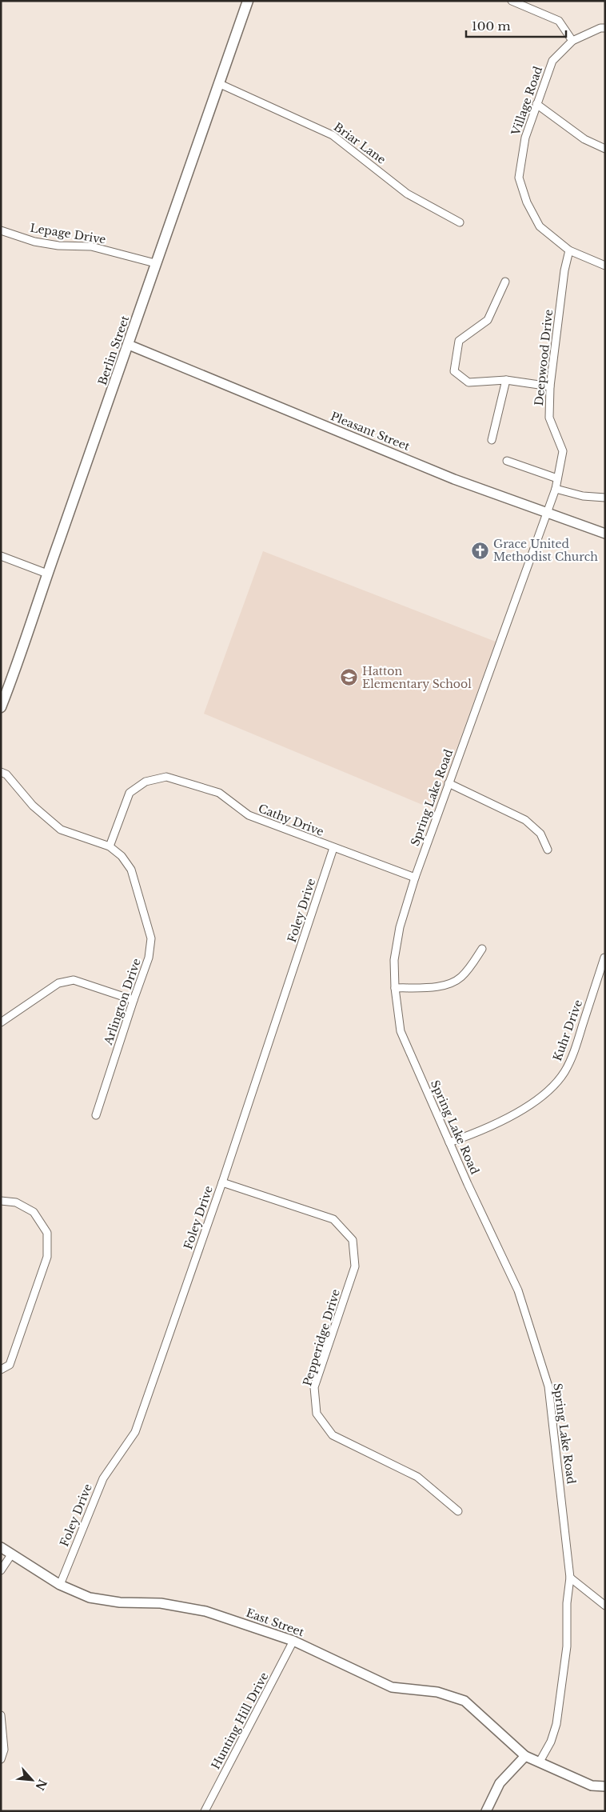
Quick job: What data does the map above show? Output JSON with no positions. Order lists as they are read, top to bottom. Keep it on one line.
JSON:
{"streets":{"main road":["Berlin Street"],"street":["Village Road","Briar Lane","Lepage Drive","Deepwood Drive","Pleasant Street","Spring Lake Road","Cathy Drive","Foley Drive","Arlington Drive","Kuhr Drive","Pepperidge Drive","East Street","Hunting Hill Drive"]},"crossings":[["Village Road","Deepwood Drive"],["Briar Lane","Berlin Street"],["Lepage Drive","Berlin Street"],["Berlin Street","Pleasant Street"],["Deepwood Drive","Pleasant Street"],["Deepwood Drive","Spring Lake Road"],["Pleasant Street","Spring Lake Road"],["Spring Lake Road","Cathy Drive"],["Spring Lake Road","Kuhr Drive"],["Cathy Drive","Foley Drive"],["Cathy Drive","Arlington Drive"],["Foley Drive","Pepperidge Drive"],["Foley Drive","East Street"],["East Street","Hunting Hill Drive"]],"places":{"church":["Grace United Methodist Church"],"school or university":["Hatton Elementary School"]},"scale_bar":"100 m","north":"bottom right"}
